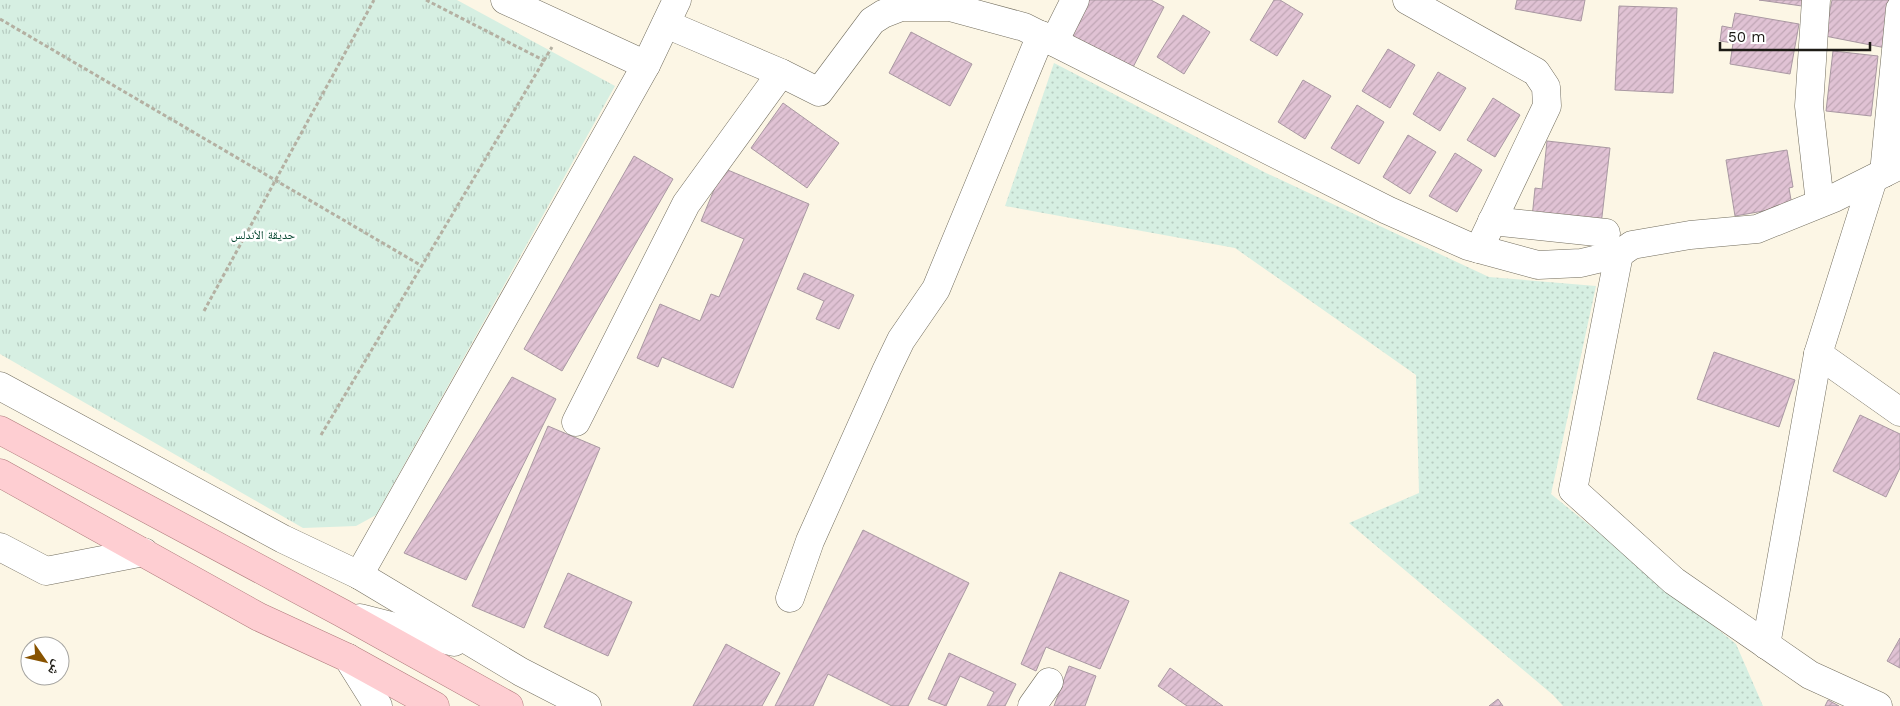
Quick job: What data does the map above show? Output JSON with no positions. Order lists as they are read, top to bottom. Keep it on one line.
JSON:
{"parks":["حديقة الأندلس"],"scale_bar":"50 m","north":"bottom right"}
